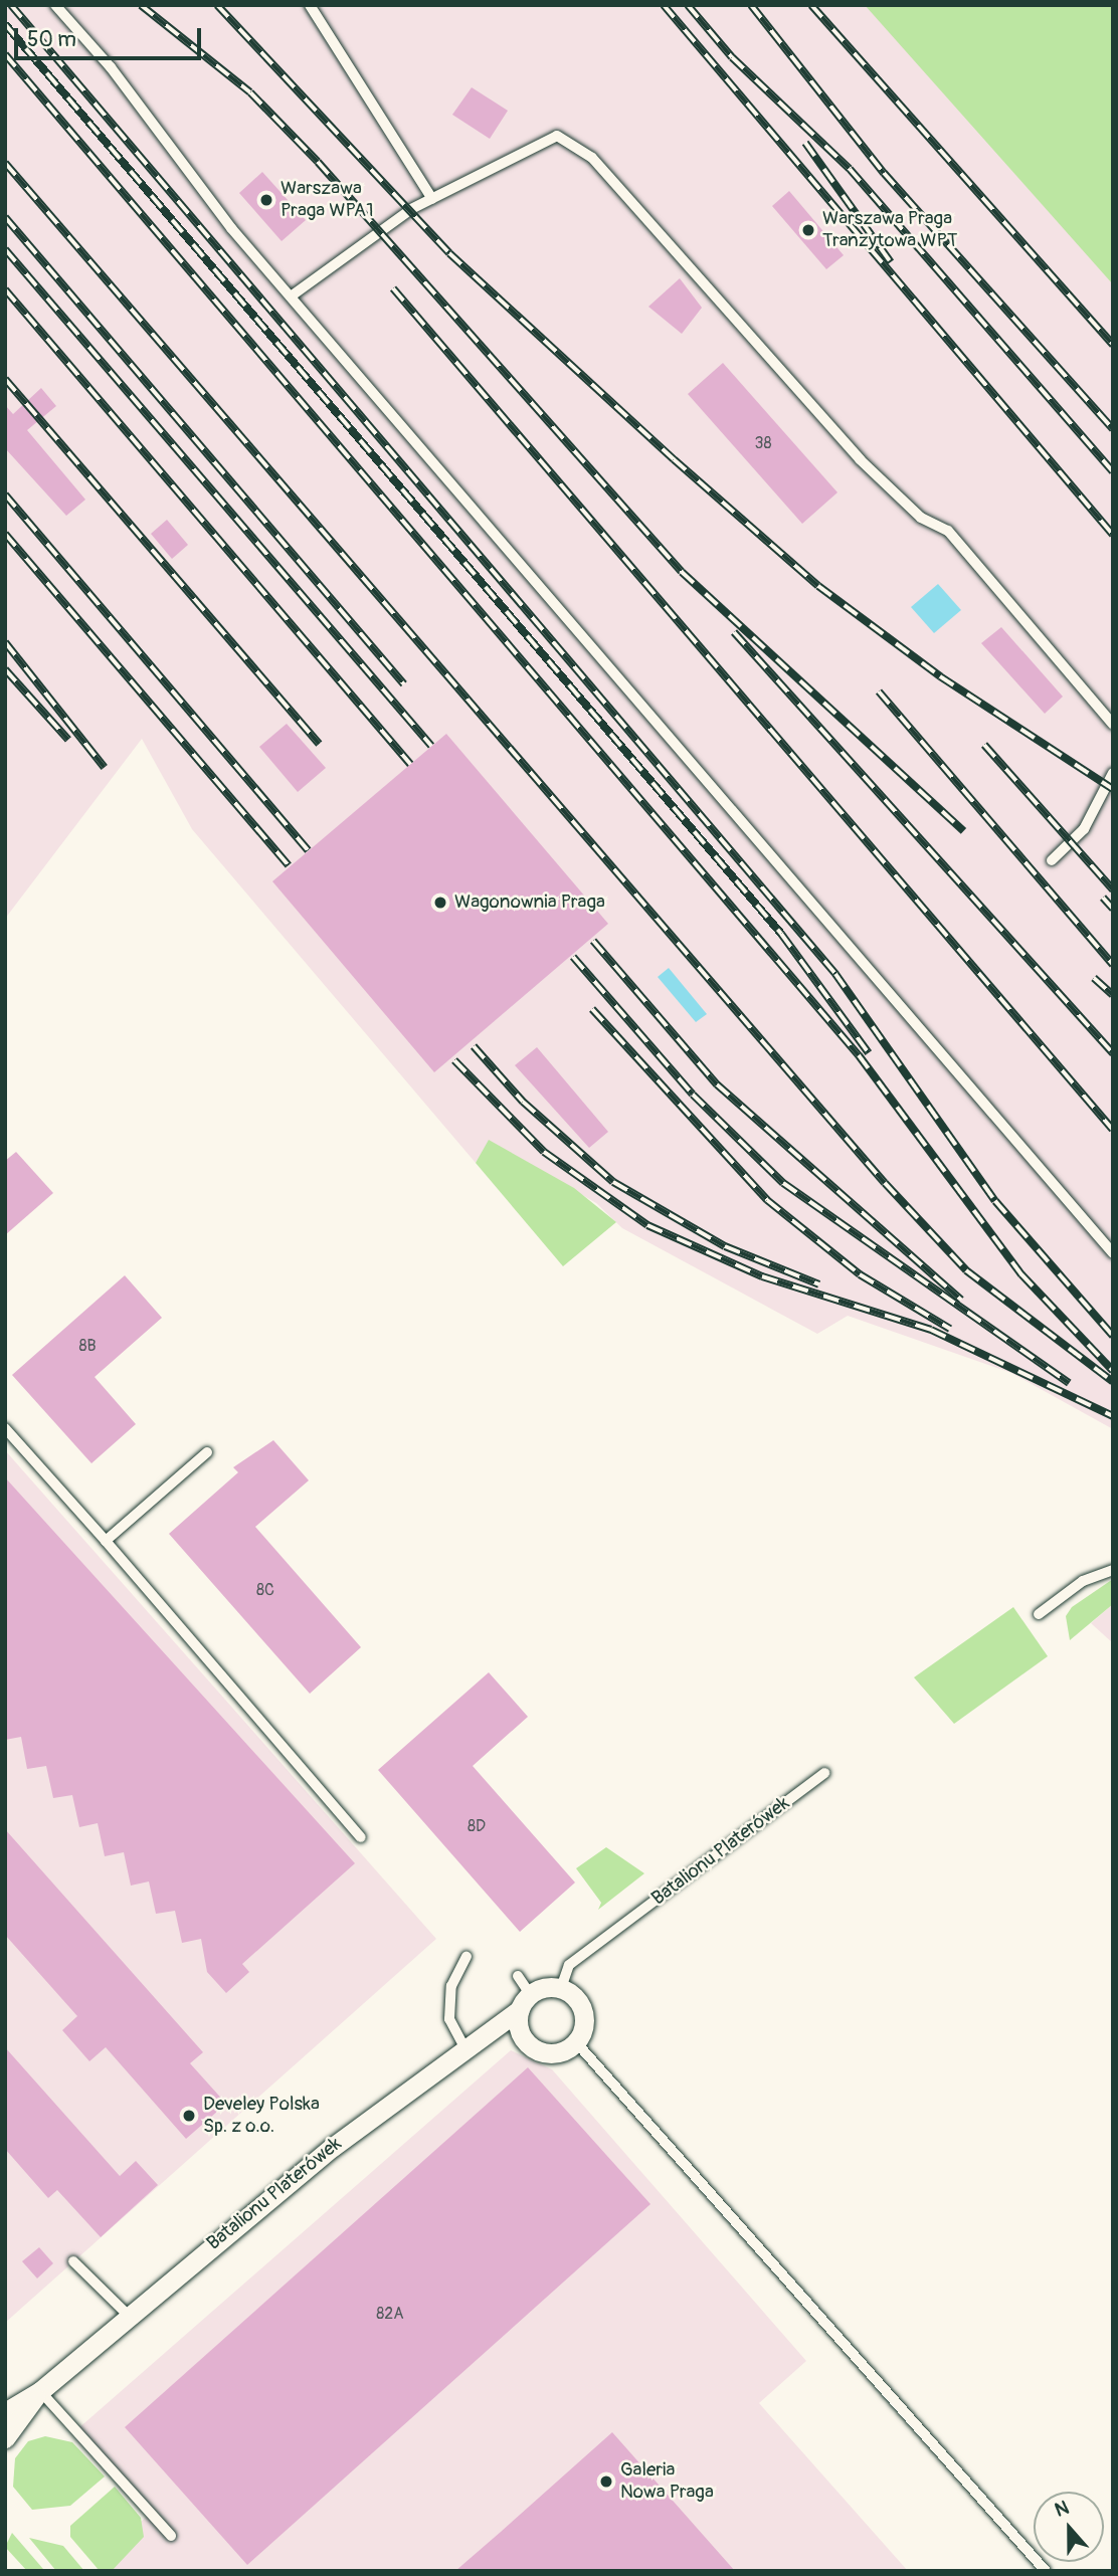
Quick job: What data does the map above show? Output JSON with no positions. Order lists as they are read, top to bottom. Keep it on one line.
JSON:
{"streets":{"street":["Batalionu Platerówek"]},"places":["Warszawa Praga WPA1","Warszawa Praga Tranzytowa WPT","Wagonownia Praga","Develey Polska Sp. z o.o.","Galeria Nowa Praga"],"house_numbers":["38","8B","8C","8D","82A"],"scale_bar":"50 m","north":"top"}
